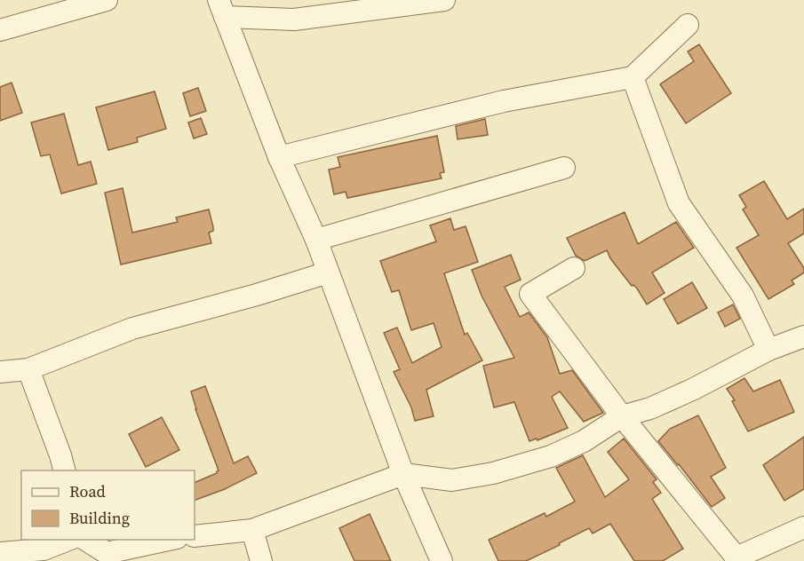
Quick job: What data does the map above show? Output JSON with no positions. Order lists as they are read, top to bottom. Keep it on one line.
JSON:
{"legend":["Road","Building"]}
